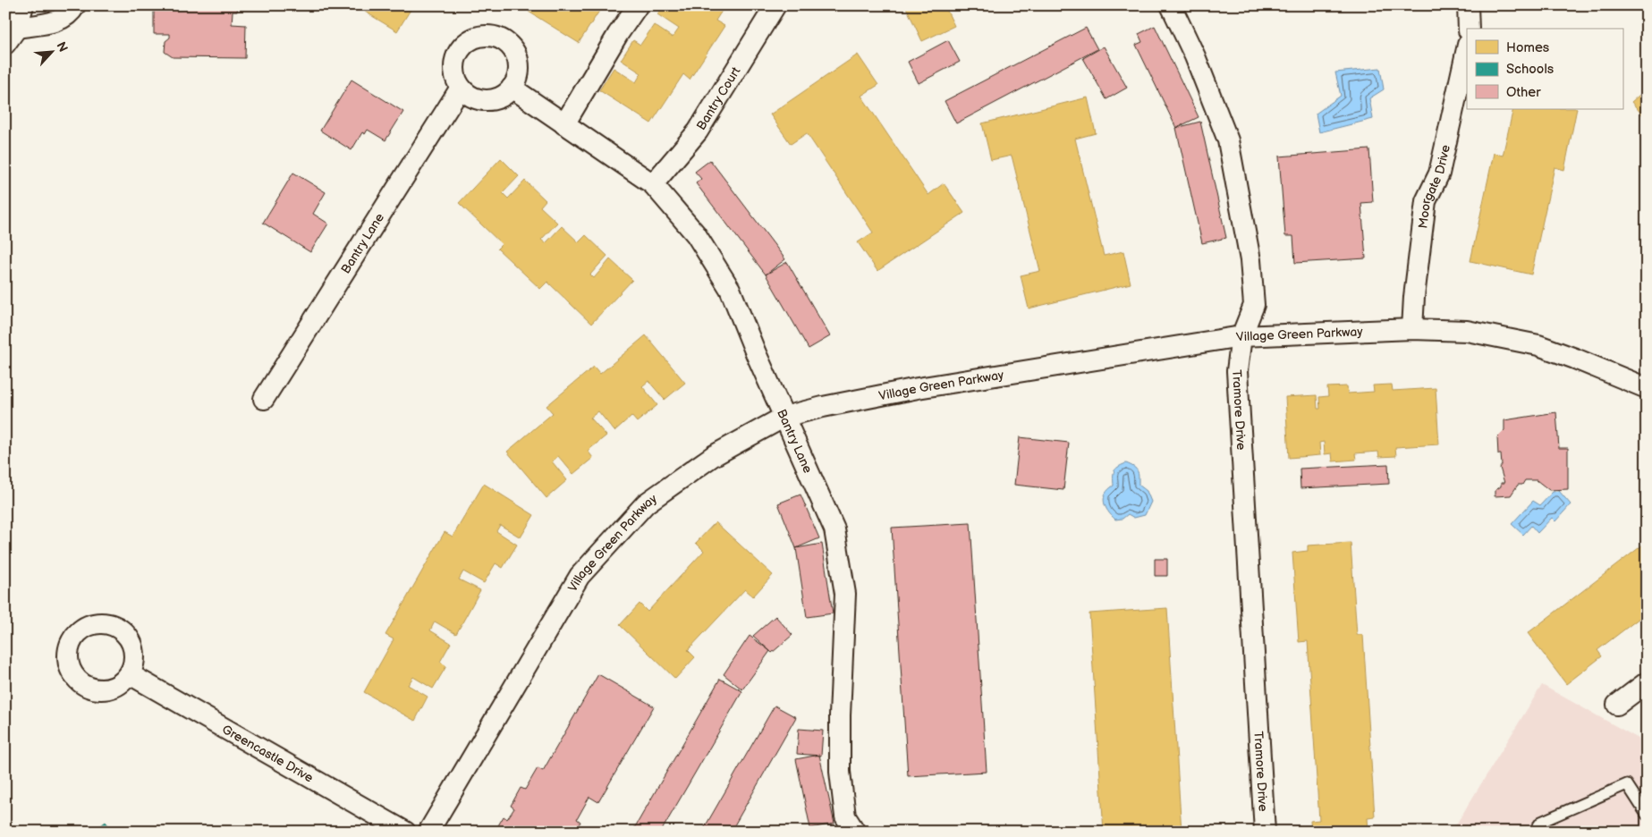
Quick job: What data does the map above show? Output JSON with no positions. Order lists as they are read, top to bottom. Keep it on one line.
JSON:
{"streets":{"street":["Bantry Court","Moorgate Drive","Bantry Lane","Village Green Parkway","Tramore Drive","Greencastle Drive"]},"crossings":[["Bantry Court","Bantry Lane"],["Moorgate Drive","Village Green Parkway"],["Bantry Lane","Village Green Parkway"],["Village Green Parkway","Tramore Drive"]],"legend":["Homes","Schools","Other"],"north":"top right"}
